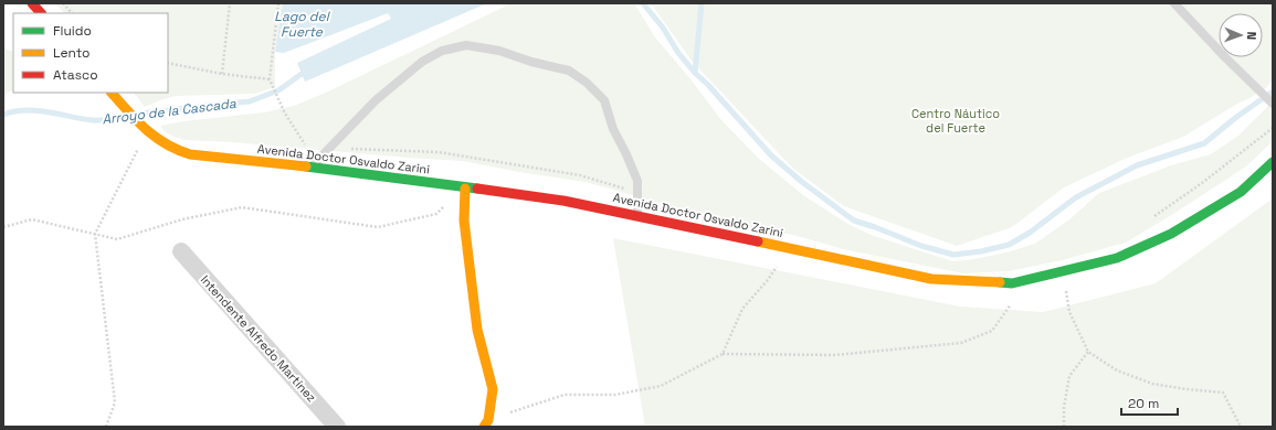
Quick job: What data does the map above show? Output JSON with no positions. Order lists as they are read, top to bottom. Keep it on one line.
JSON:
{"streets":{"main road":["Avenida Doctor Osvaldo Zarini"],"street":["Intendente Alfredo Martínez"]},"water":["Lago del Fuerte","Arroyo de la Cascada"],"parks":["Centro Náutico del Fuerte"],"legend":["Fluido","Lento","Atasco"],"scale_bar":"20 m","north":"right"}
